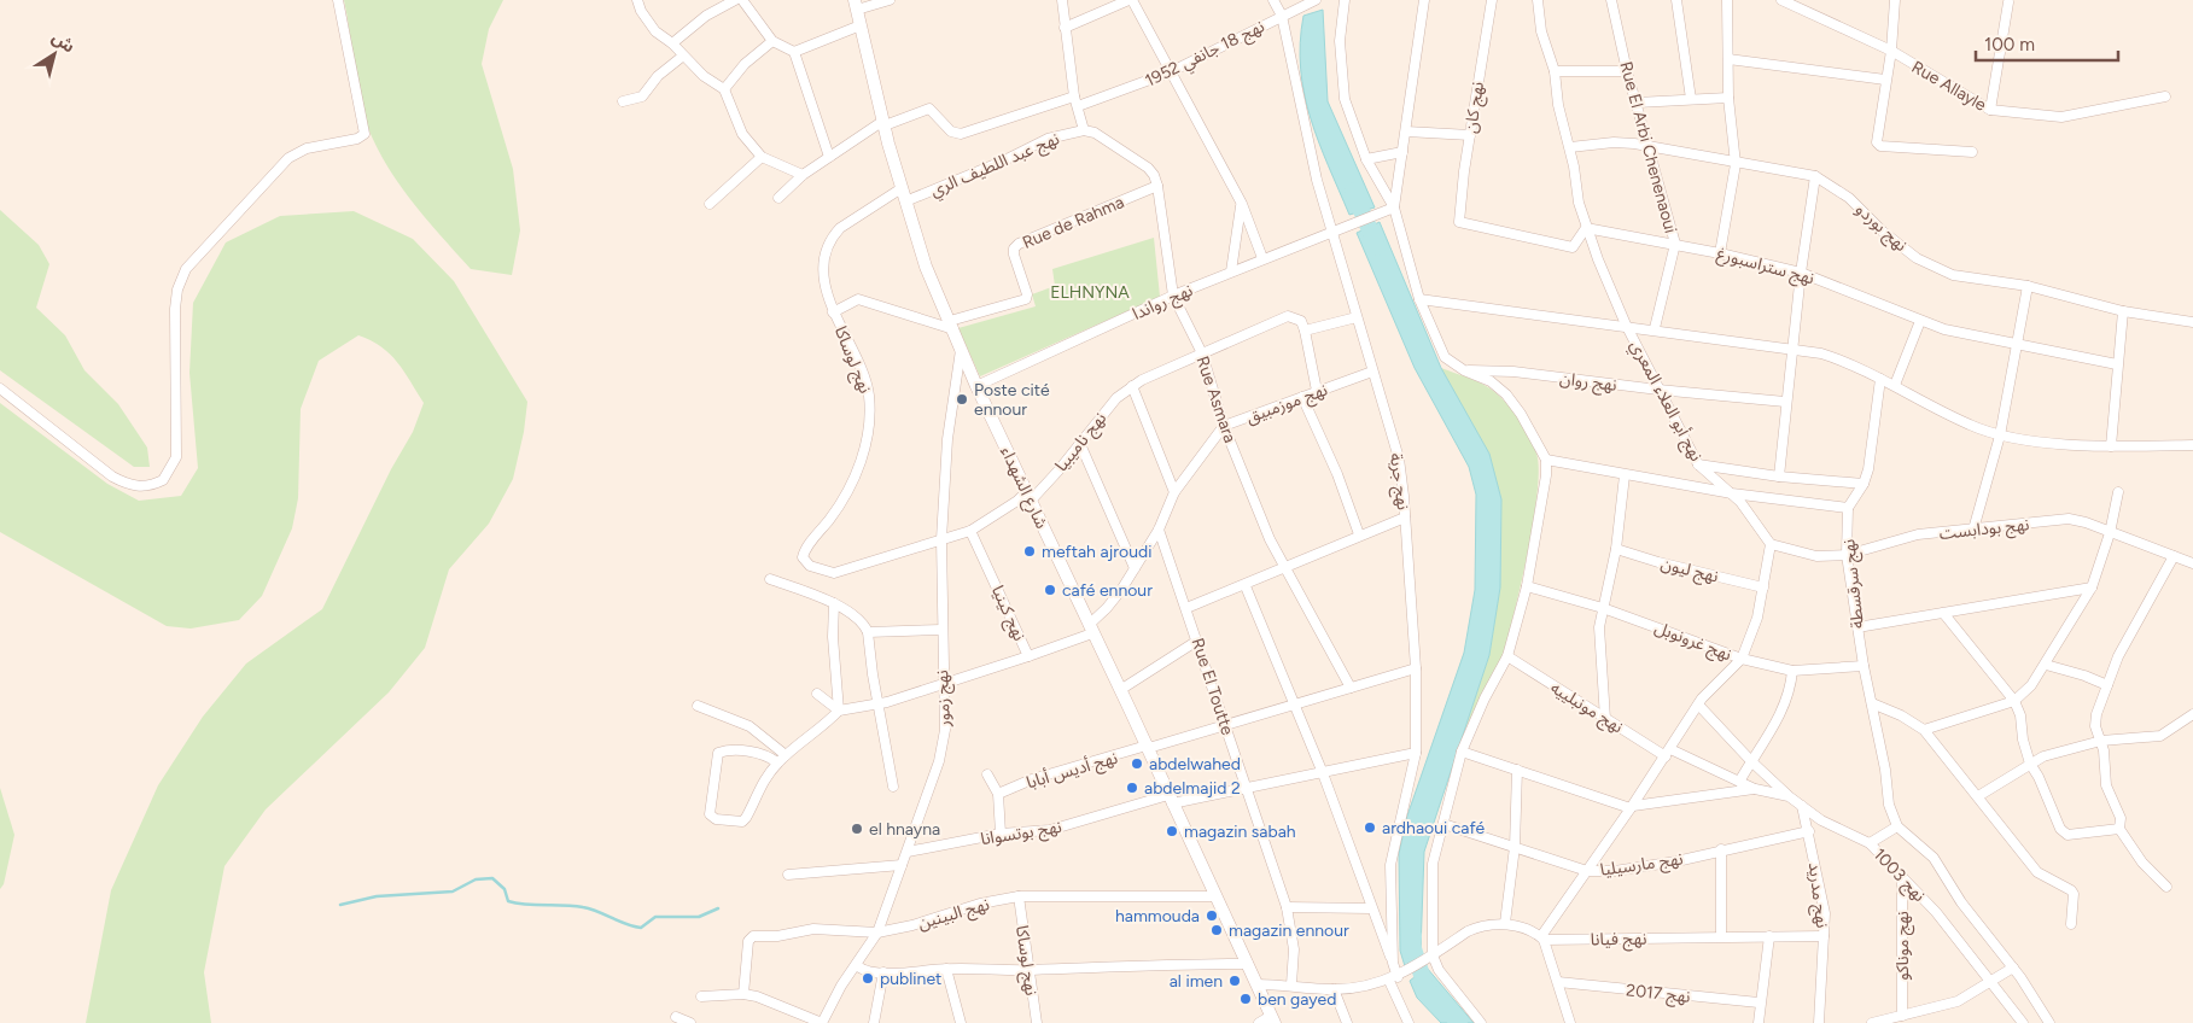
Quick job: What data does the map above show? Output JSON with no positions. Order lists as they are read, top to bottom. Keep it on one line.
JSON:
{"streets":{"main road":["شارع الشهداء"],"street":["نهج 18 جانفي 1952","Rue Allayle","نهج كان","Rue El Arbi Chenenaoui","نهج عبد اللطيف الري","Rue de Rahma","نهج بوردو","نهج ستراسبورغ","نهج رواندا","نهج لوساكا","نهج روان","Rue Asmara","نهج أبو العلاء المعري","نهج موزمبيق","نهج ناميبيا","نهج جربة","نهج بودابست","نهج ليون","نهج سرقسطة","نهج كينيا","نهج غرونوبل","Rue El Toutte","نهج زمور","نهج مونبلييه","نهج أديس أبابا","نهج بوتسوانا","نهج مارسيليا","نهج 1003","نهج مدريد","نهج البينين","نهج فيانا","نهج موناكو","نهج 2017"]},"crossings":[["نهج 18 جانفي 1952","نهج جربة"],["نهج 18 جانفي 1952","شارع الشهداء"],["نهج كان","نهج ستراسبورغ"],["نهج كان","نهج أبو العلاء المعري"],["Rue El Arbi Chenenaoui","نهج بوردو"],["Rue El Arbi Chenenaoui","نهج ستراسبورغ"],["نهج عبد اللطيف الري","Rue Asmara"],["نهج عبد اللطيف الري","شارع الشهداء"],["Rue de Rahma","Rue Asmara"],["Rue de Rahma","شارع الشهداء"],["نهج بوردو","نهج أبو العلاء المعري"],["نهج ستراسبورغ","نهج أبو العلاء المعري"],["نهج رواندا","Rue Asmara"],["نهج رواندا","نهج جربة"],["نهج رواندا","شارع الشهداء"],["نهج لوساكا","نهج ناميبيا"],["نهج لوساكا","شارع الشهداء"],["نهج لوساكا","نهج كينيا"],["نهج لوساكا","نهج زمور"],["نهج لوساكا","نهج البينين"],["نهج روان","نهج أبو العلاء المعري"],["Rue Asmara","نهج موزمبيق"],["Rue Asmara","نهج ناميبيا"],["Rue Asmara","نهج أديس أبابا"],["نهج أبو العلاء المعري","نهج بودابست"],["نهج موزمبيق","نهج جربة"],["نهج موزمبيق","شارع الشهداء"],["نهج موزمبيق","Rue El Toutte"],["نهج ناميبيا","شارع الشهداء"],["نهج جربة","نهج أديس أبابا"],["نهج جربة","نهج بوتسوانا"],["شارع الشهداء","نهج زمور"],["شارع الشهداء","نهج أديس أبابا"],["شارع الشهداء","نهج بوتسوانا"],["شارع الشهداء","نهج البينين"],["نهج بودابست","نهج سرقسطة"],["نهج سرقسطة","نهج غرونوبل"],["نهج كينيا","نهج زمور"],["Rue El Toutte","نهج أديس أبابا"],["Rue El Toutte","نهج بوتسوانا"],["نهج زمور","نهج بوتسوانا"],["نهج زمور","نهج البينين"],["نهج مونبلييه","نهج 1003"],["نهج مارسيليا","نهج مدريد"],["نهج 1003","نهج مدريد"],["نهج 1003","نهج موناكو"],["نهج مدريد","نهج فيانا"]],"parks":["ELHNYNA"],"places":["Poste cité ennour","meftah ajroudi","café ennour","abdelwahed","abdelmajid 2","ardhaoui café","el hnayna","magazin sabah","hammouda","magazin ennour","publinet","al imen","ben gayed"],"scale_bar":"100 m","north":"top right"}
